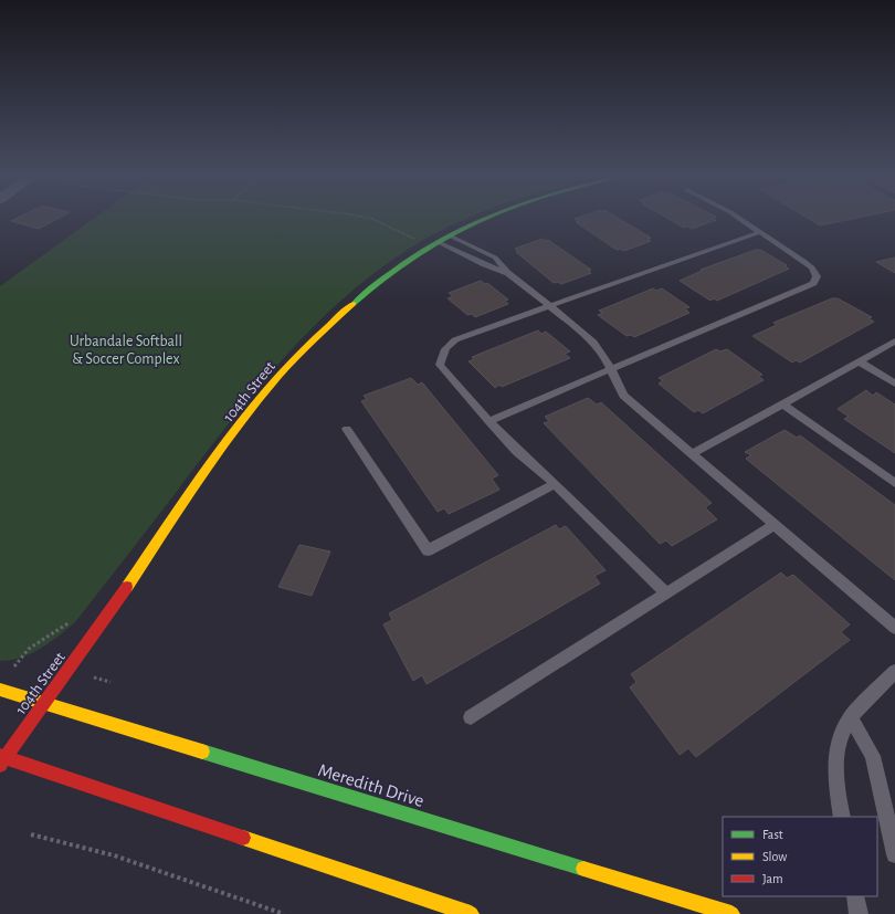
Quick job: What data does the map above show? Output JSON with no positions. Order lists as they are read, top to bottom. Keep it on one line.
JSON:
{"streets":{"street":["104th Street","Meredith Drive"]},"crossings":[["104th Street","Meredith Drive"]],"parks":["Urbandale Softball & Soccer Complex"],"legend":["Fast","Slow","Jam"]}
